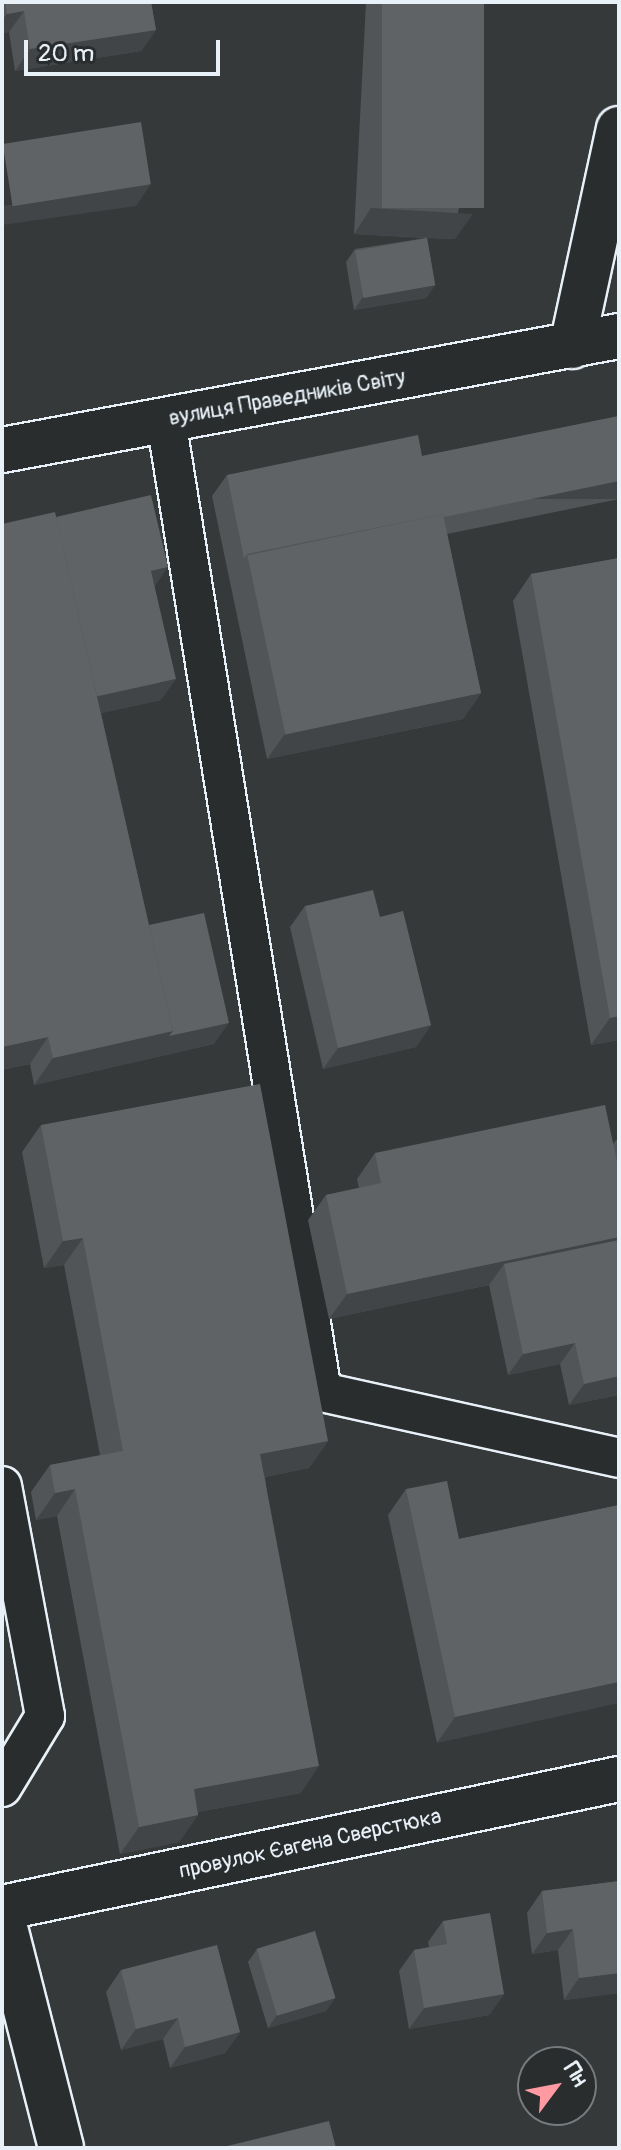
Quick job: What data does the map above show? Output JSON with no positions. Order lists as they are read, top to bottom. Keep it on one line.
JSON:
{"streets":{"street":["вулиця Праведників Світу","провулок Євгена Сверстюка"]},"scale_bar":"20 m","north":"top right"}
